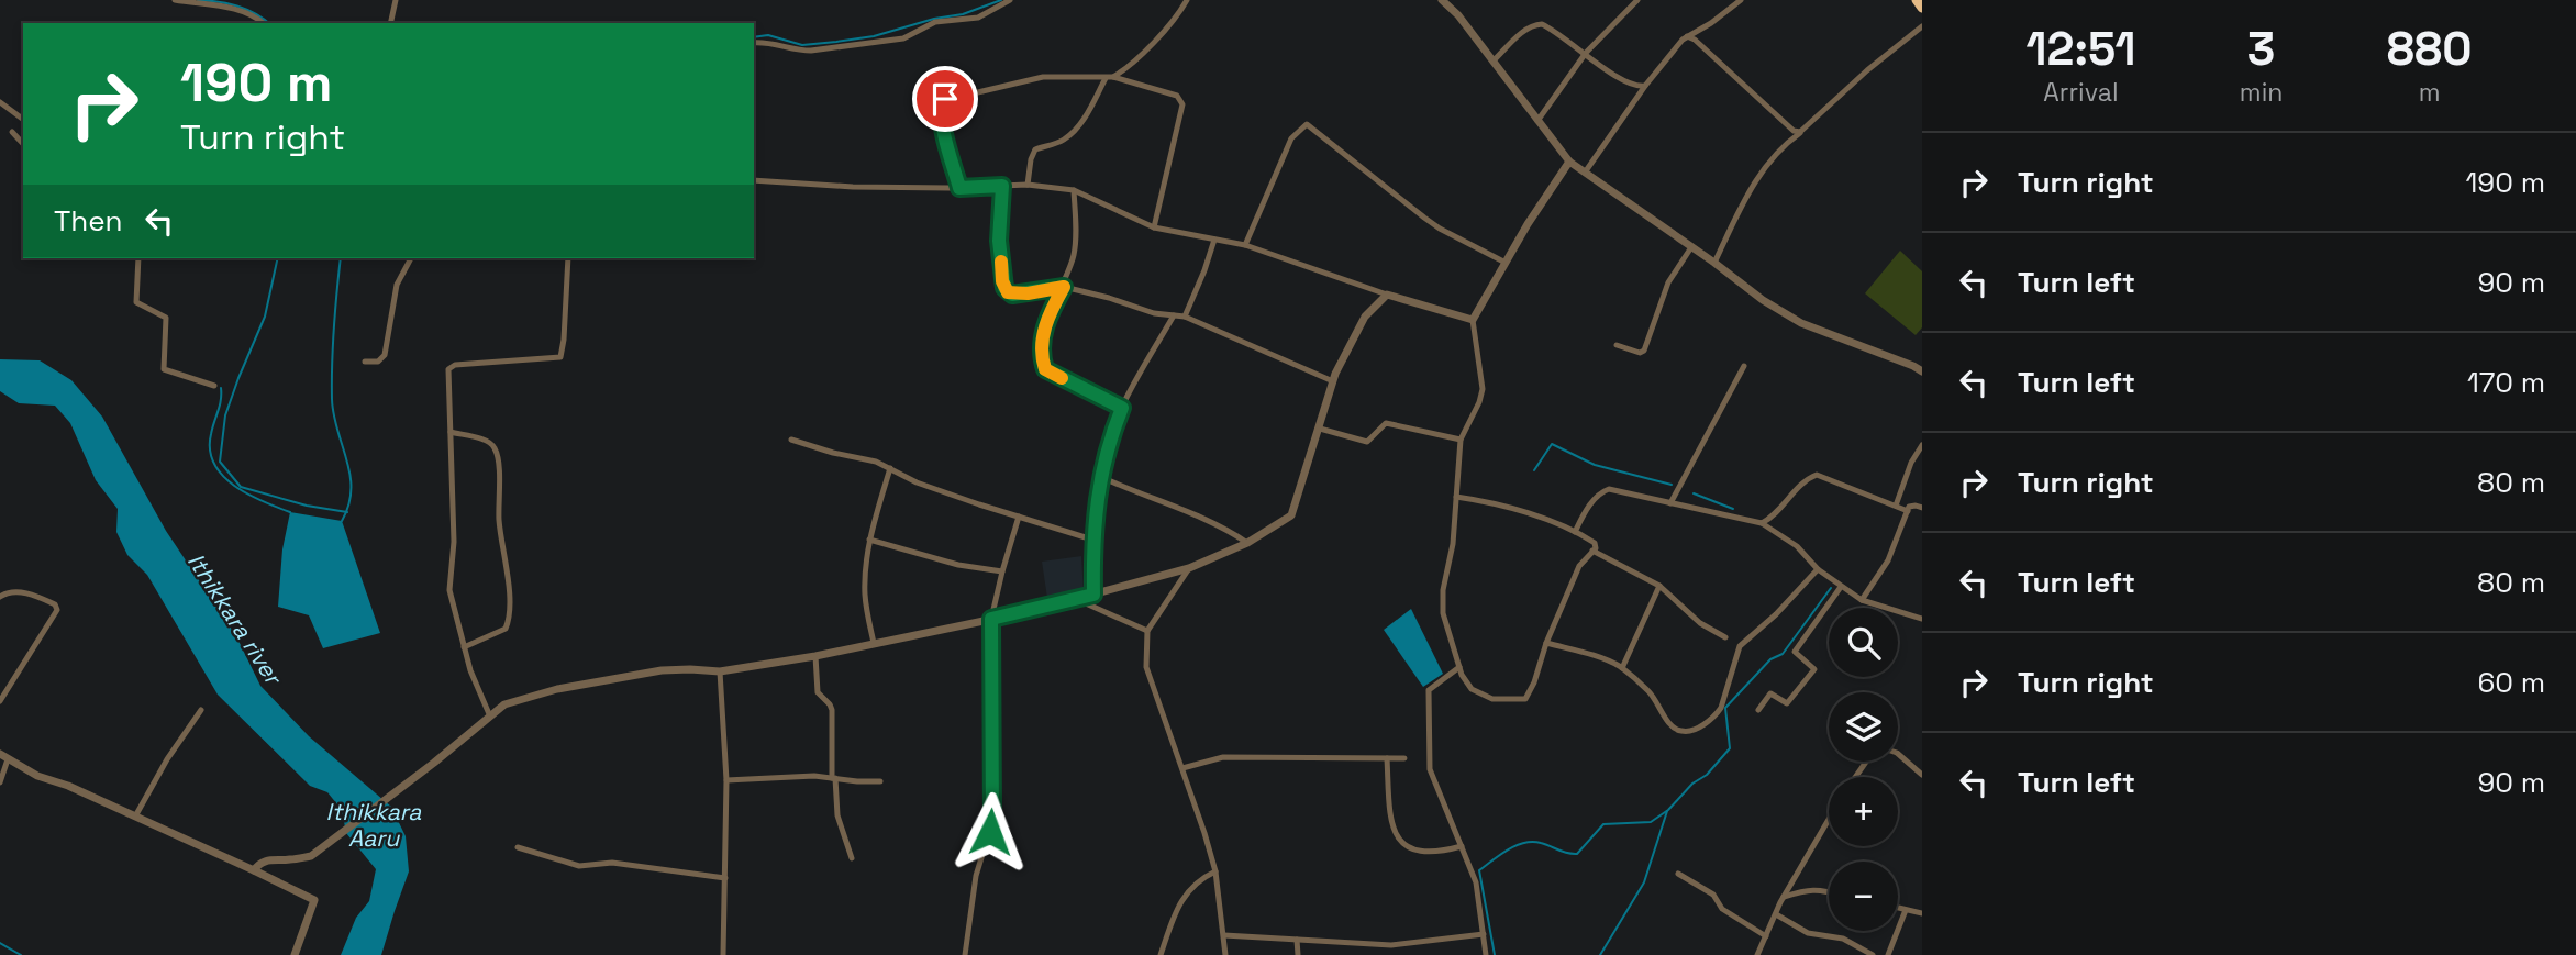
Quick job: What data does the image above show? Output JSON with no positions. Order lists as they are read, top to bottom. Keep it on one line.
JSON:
{"water":["Ithikkara river","Ithikkara Aaru"],"page":{"eta":["12:51","Arrival","3","min","880","m"],"turn":["190 m","Turn right"],"list":[{"name":"Turn right","value":"190 m"},{"name":"Turn left","value":"90 m"},{"name":"Turn left","value":"170 m"},{"name":"Turn right","value":"80 m"},{"name":"Turn left","value":"80 m"},{"name":"Turn right","value":"60 m"},{"name":"Turn left","value":"90 m"}],"then":"Then","map_buttons":["+","−"]}}
